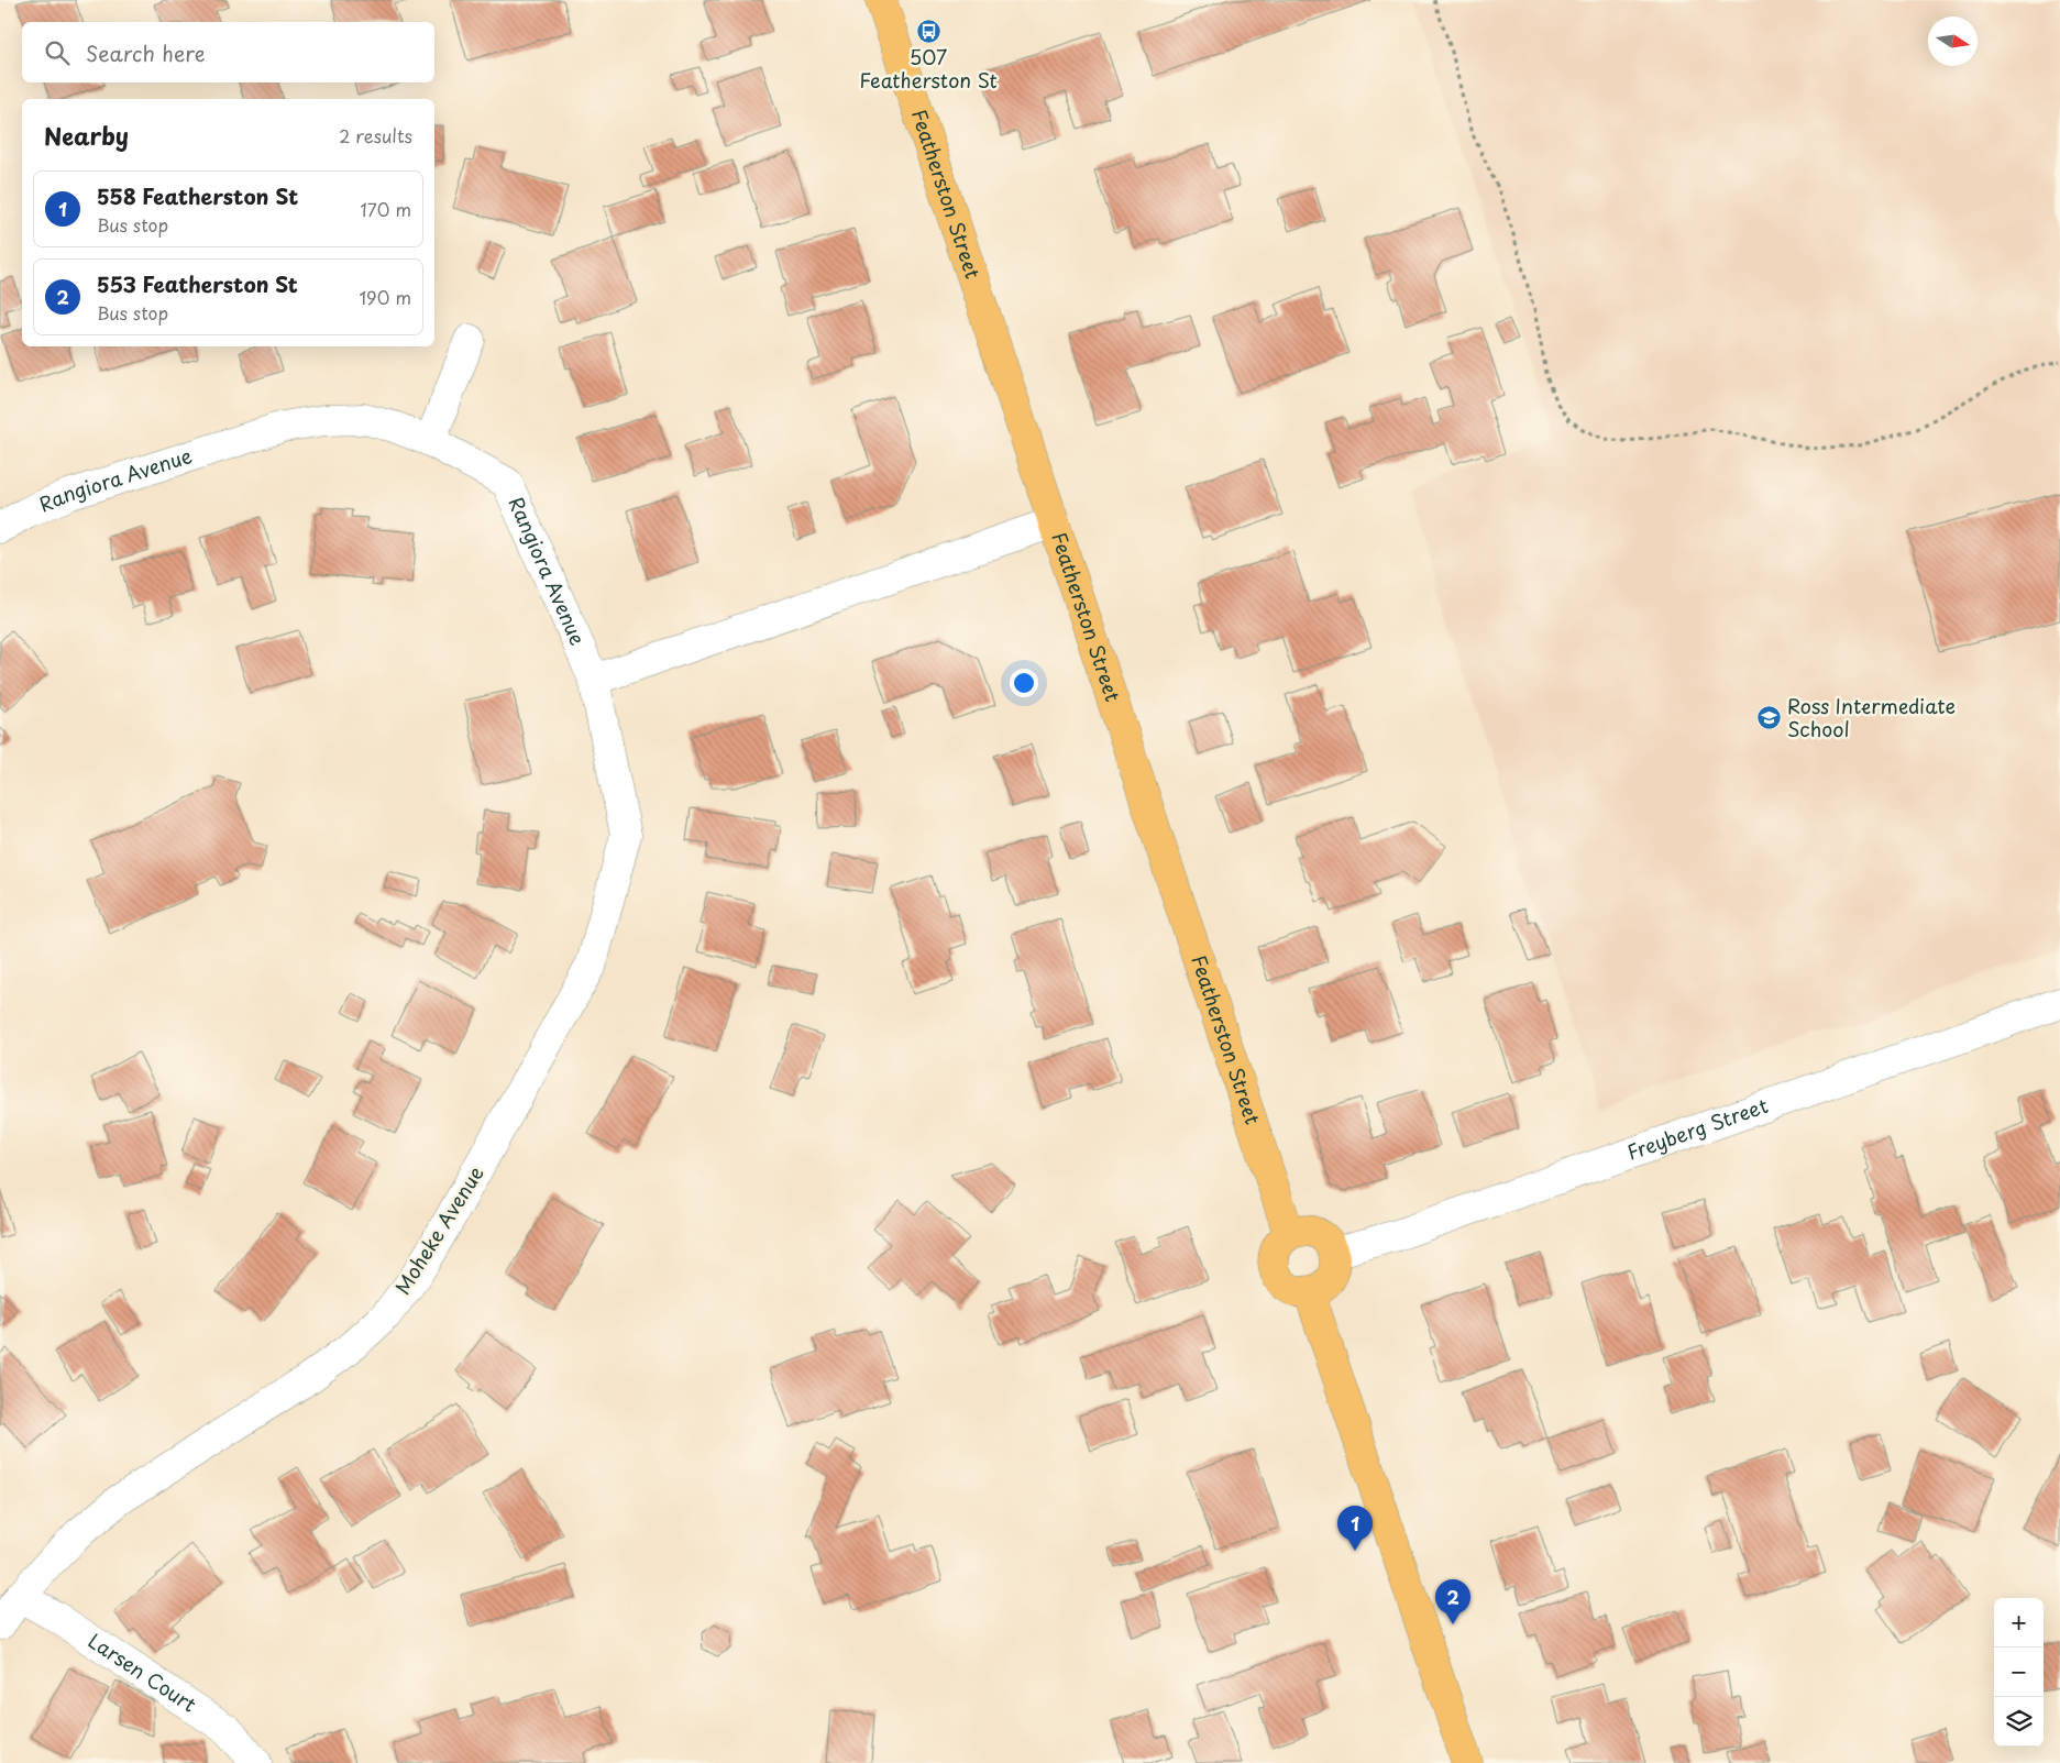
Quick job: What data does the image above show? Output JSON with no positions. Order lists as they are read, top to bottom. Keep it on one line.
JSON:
{"streets":{"main road":["Featherston Street"],"street":["Rangiora Avenue","Freyberg Street","Moheke Avenue","Larsen Court"]},"crossings":[["Featherston Street","Freyberg Street"],["Rangiora Avenue","Moheke Avenue"],["Moheke Avenue","Larsen Court"]],"places":{"bus stop":["507 Featherston St"],"school or university":["Ross Intermediate School"]},"north":"right","page":{"search":"Search here","heading":["Nearby","2 results"],"list":[{"mark":"1","name":"558 Featherston St","note":"Bus stop","value":"170 m"},{"mark":"2","name":"553 Featherston St","note":"Bus stop","value":"190 m"}],"pins":["1","2"],"map_buttons":["+","−"]}}
